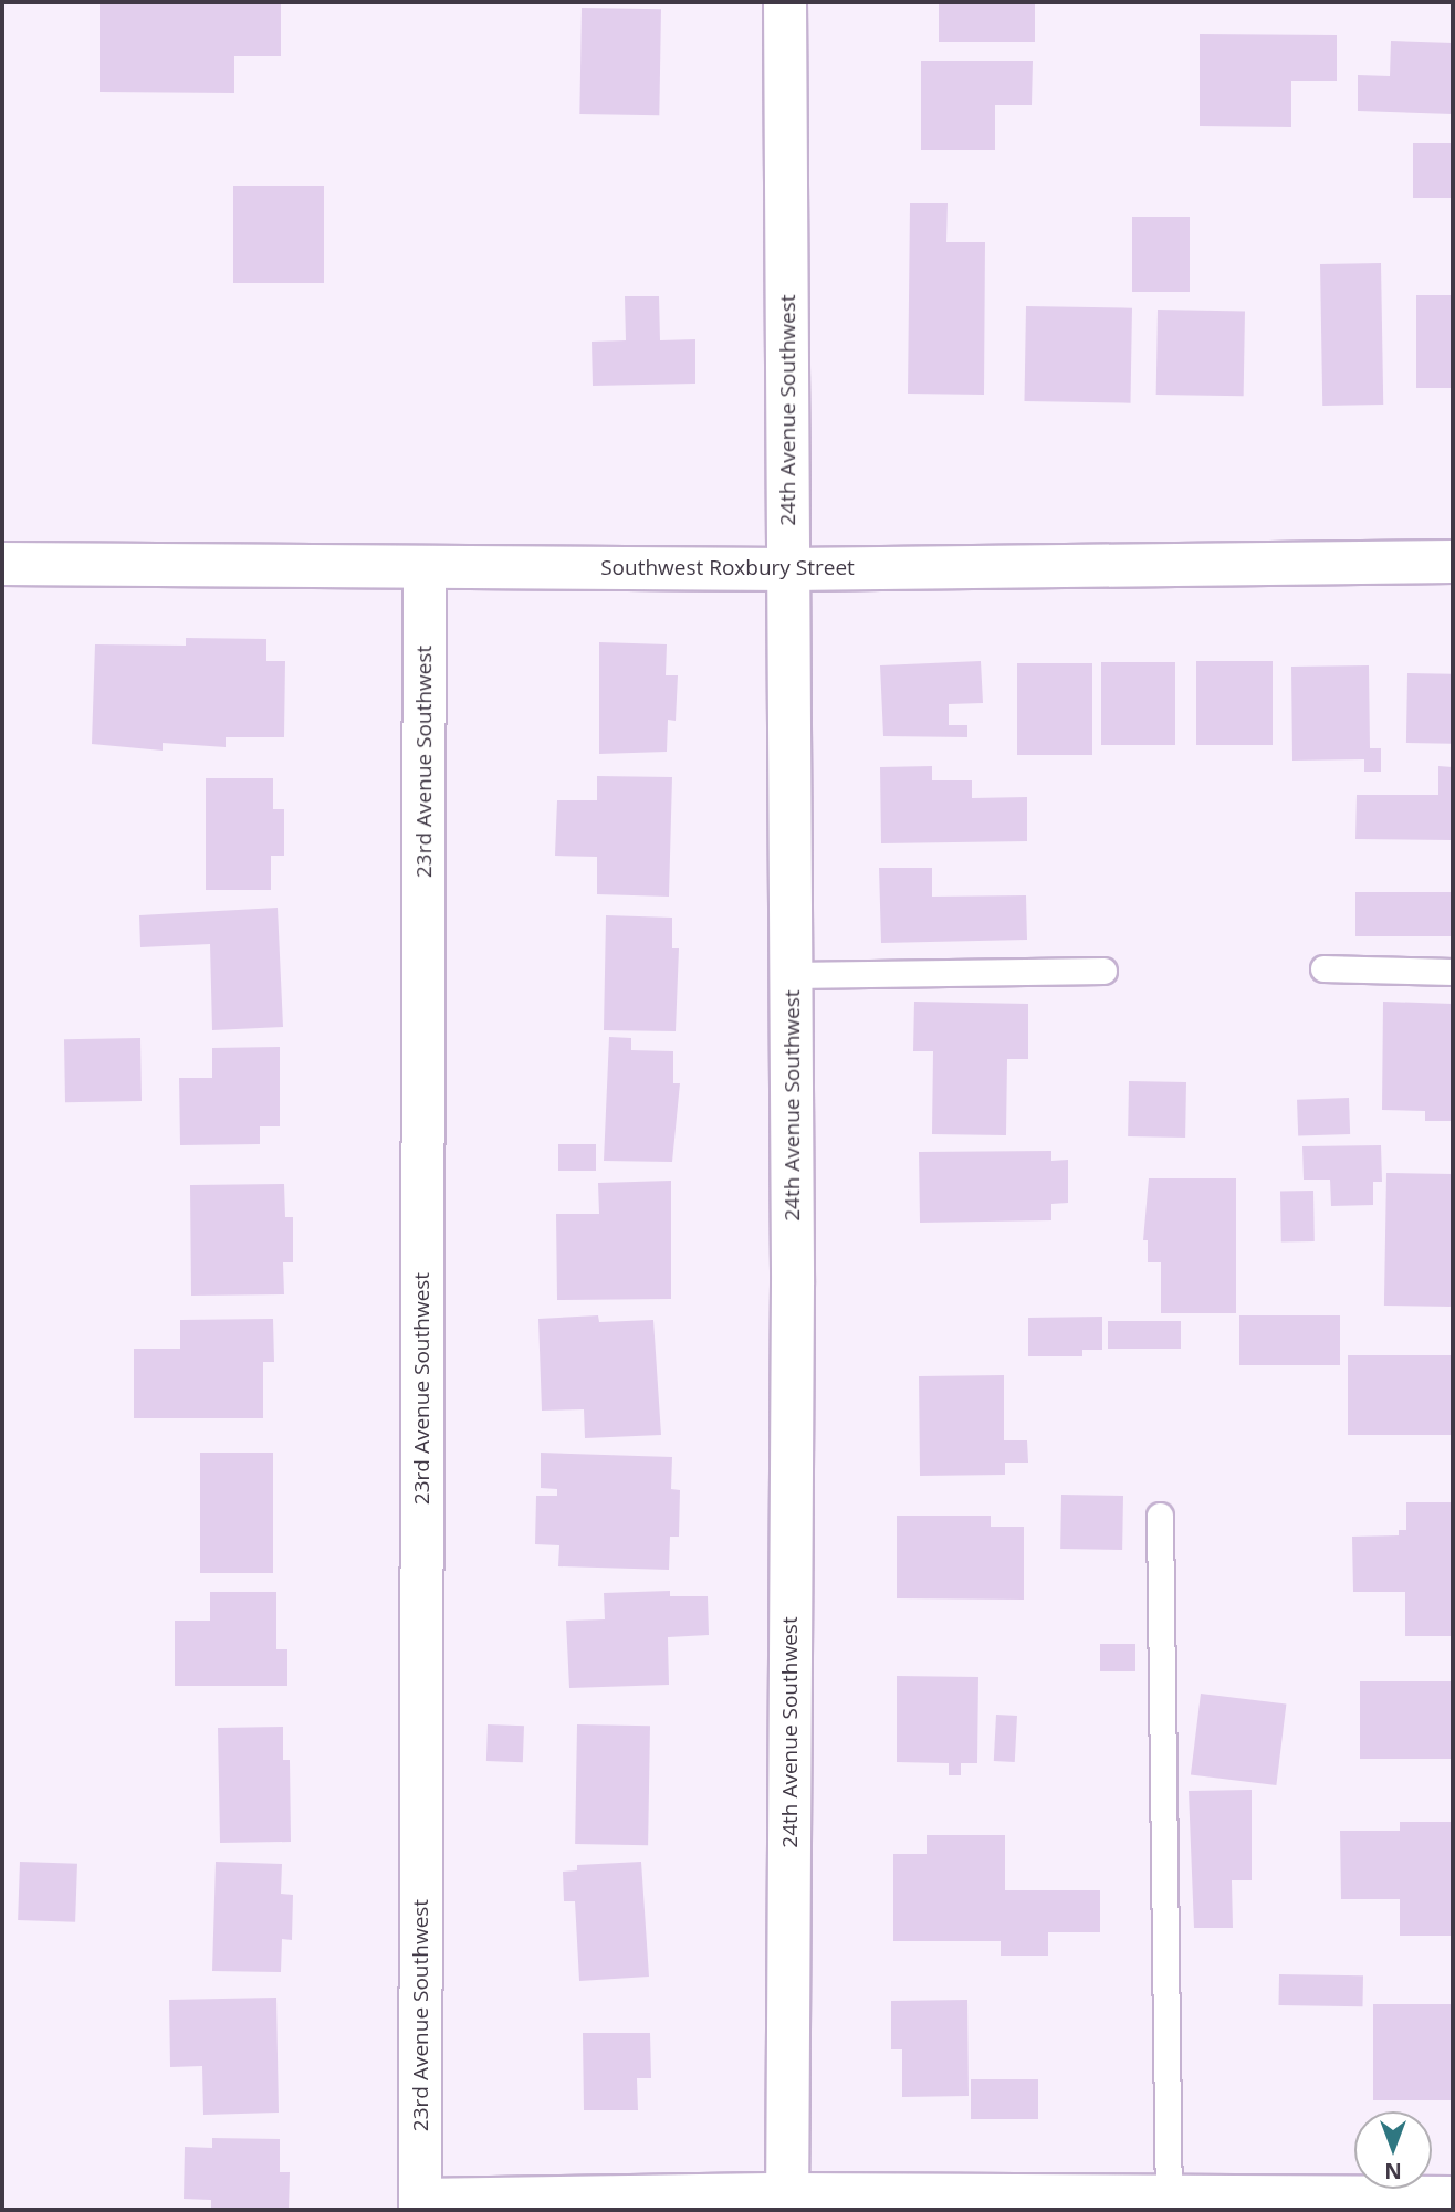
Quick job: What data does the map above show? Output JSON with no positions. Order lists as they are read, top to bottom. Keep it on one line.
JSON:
{"streets":{"street":["24th Avenue Southwest","Southwest Roxbury Street","23rd Avenue Southwest"]},"crossings":[["24th Avenue Southwest","Southwest Roxbury Street"],["Southwest Roxbury Street","23rd Avenue Southwest"]],"north":"bottom"}
